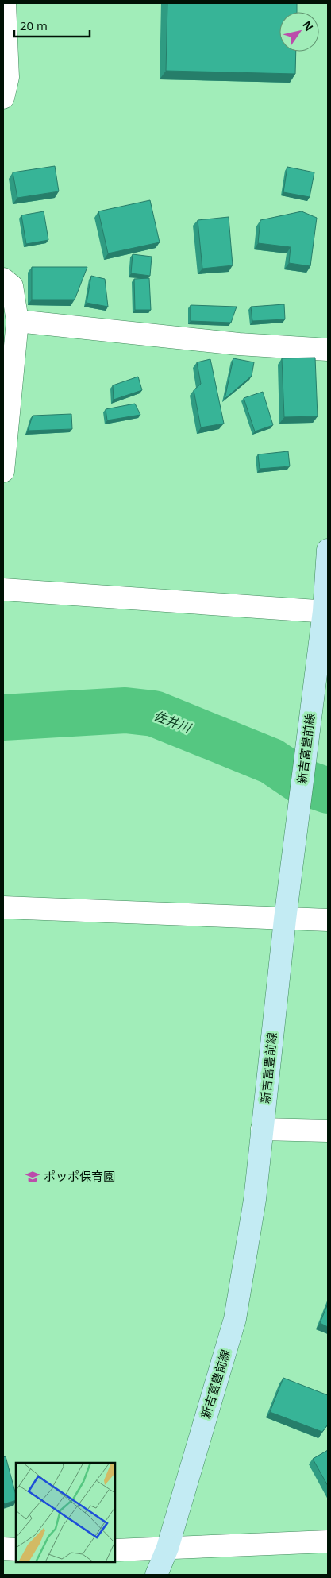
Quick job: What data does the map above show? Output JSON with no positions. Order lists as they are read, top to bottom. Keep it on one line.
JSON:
{"streets":{"main road":["新吉富豊前線"]},"water":["佐井川"],"places":{"school or university":["ポッポ保育園"]},"scale_bar":"20 m","north":"top right"}
